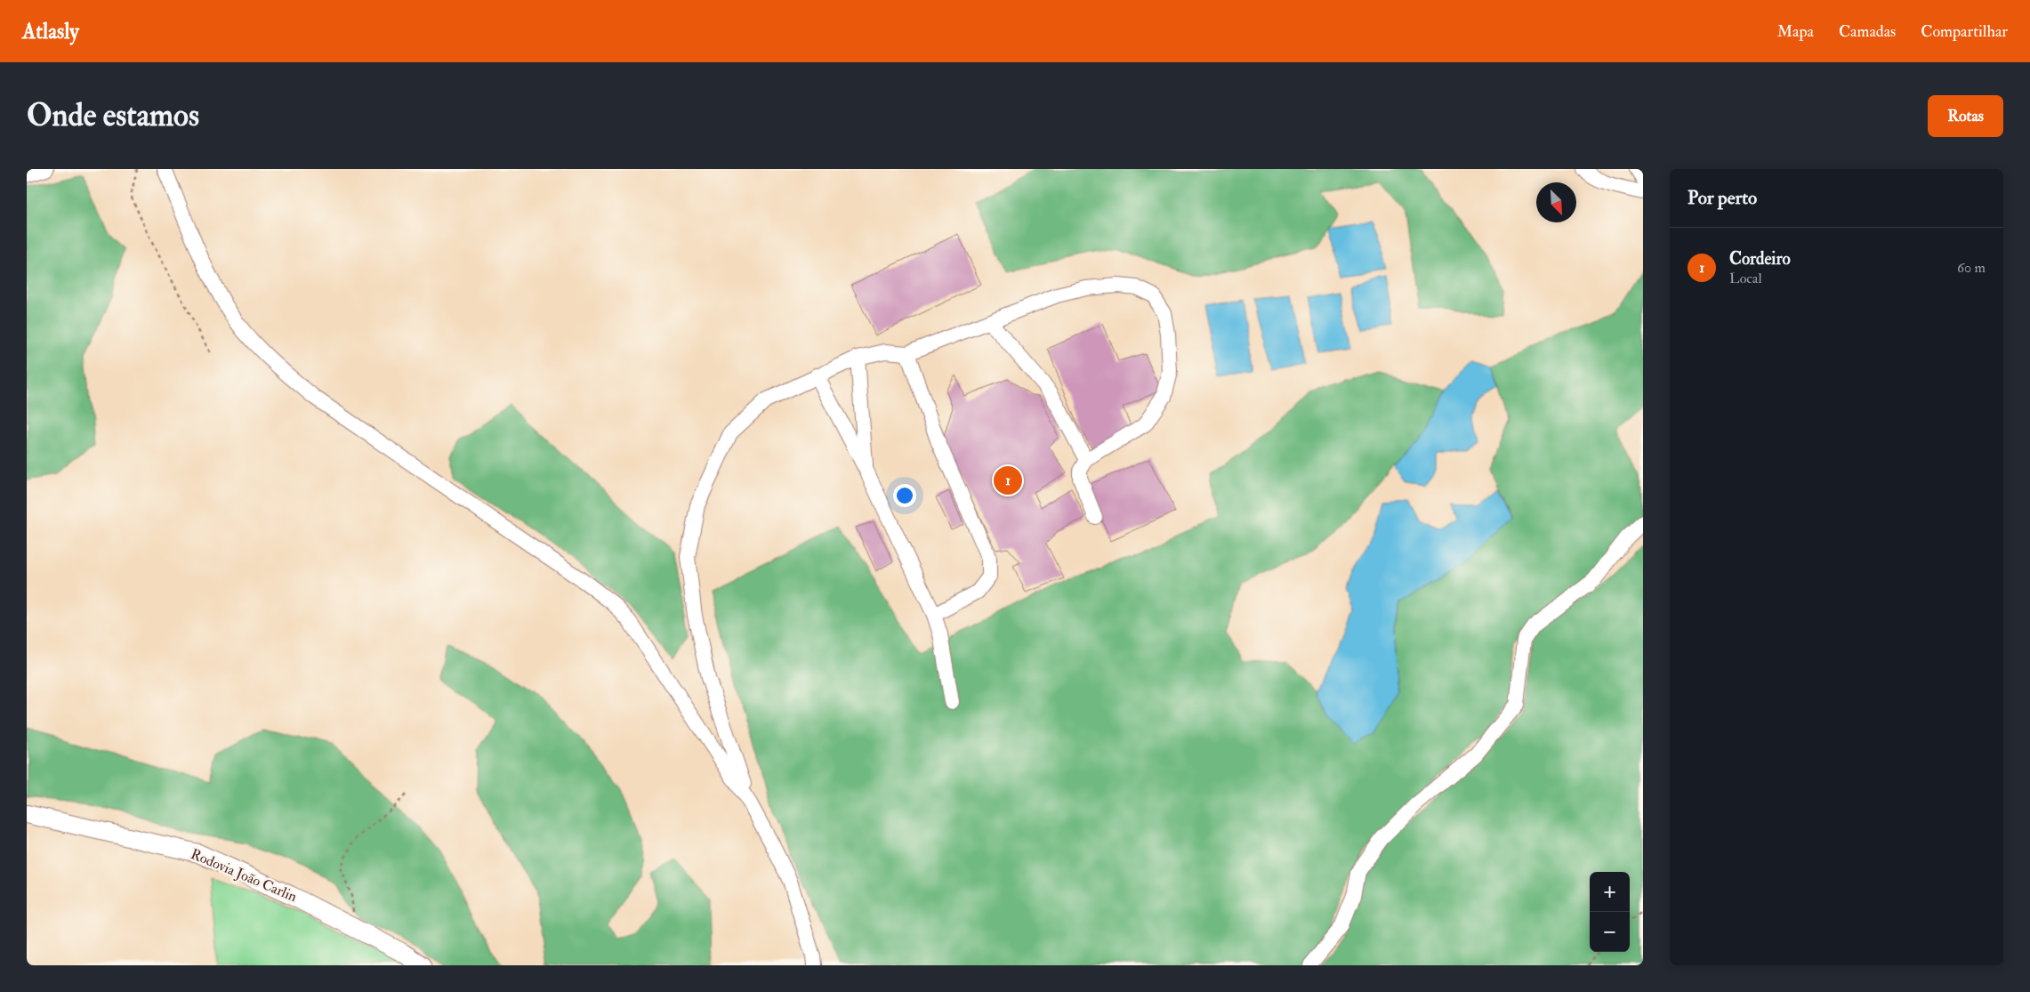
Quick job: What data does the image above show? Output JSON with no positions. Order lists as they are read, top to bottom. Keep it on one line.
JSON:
{"streets":{"main road":["Rodovia João Carlin"]},"north":"bottom right","page":{"header":"Atlasly","nav":["Mapa","Camadas","Compartilhar"],"buttons":"Rotas","title":"Onde estamos","heading":"Por perto","list":[{"mark":"1","name":"Cordeiro","note":"Local","value":"60 m"}],"pins":"1","map_buttons":["+","−"]}}
